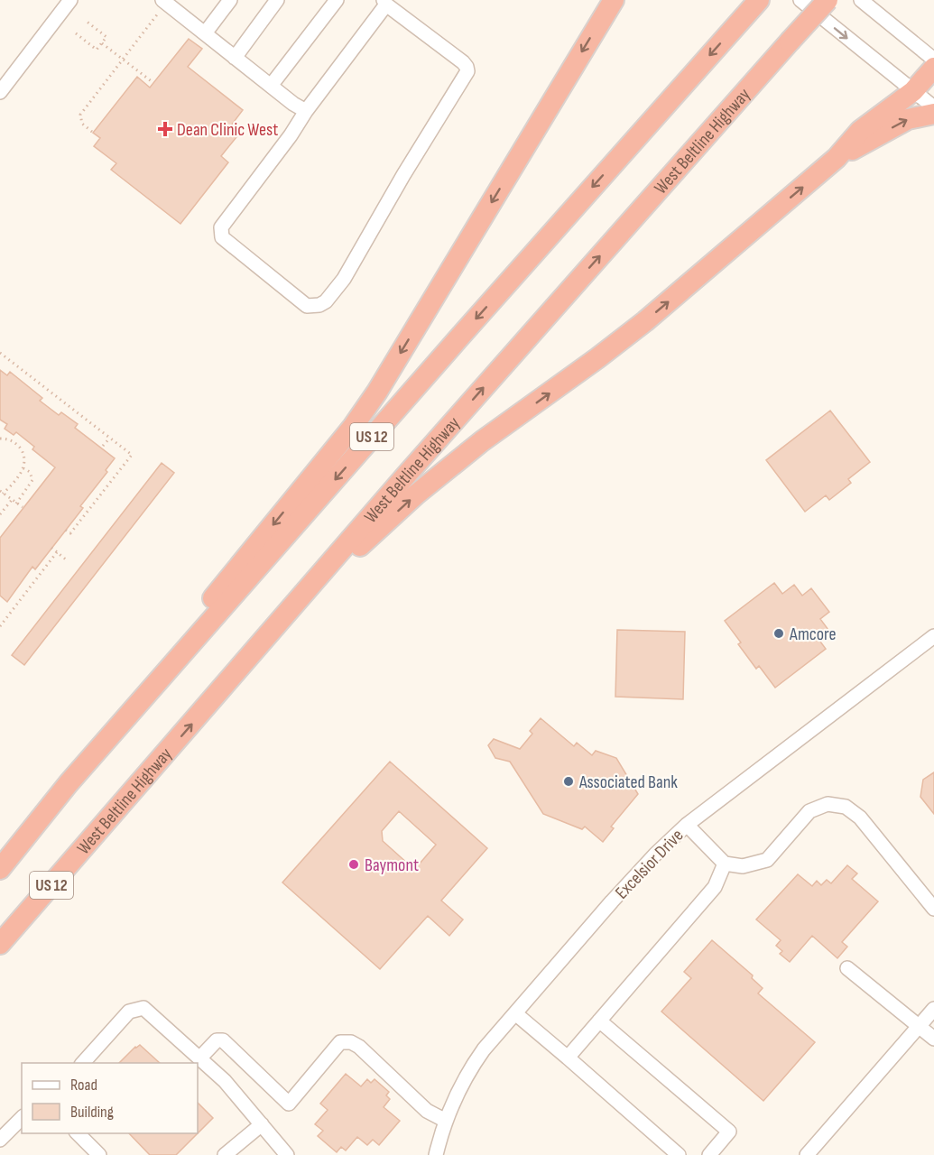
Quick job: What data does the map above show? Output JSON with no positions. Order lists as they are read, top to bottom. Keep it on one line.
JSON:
{"streets":{"highway":["West Beltline Highway","US 12"],"street":["Excelsior Drive"]},"places":{"health":["Dean Clinic West"],"other":["Amcore","Associated Bank","Baymont"]},"legend":["Road","Building"]}
